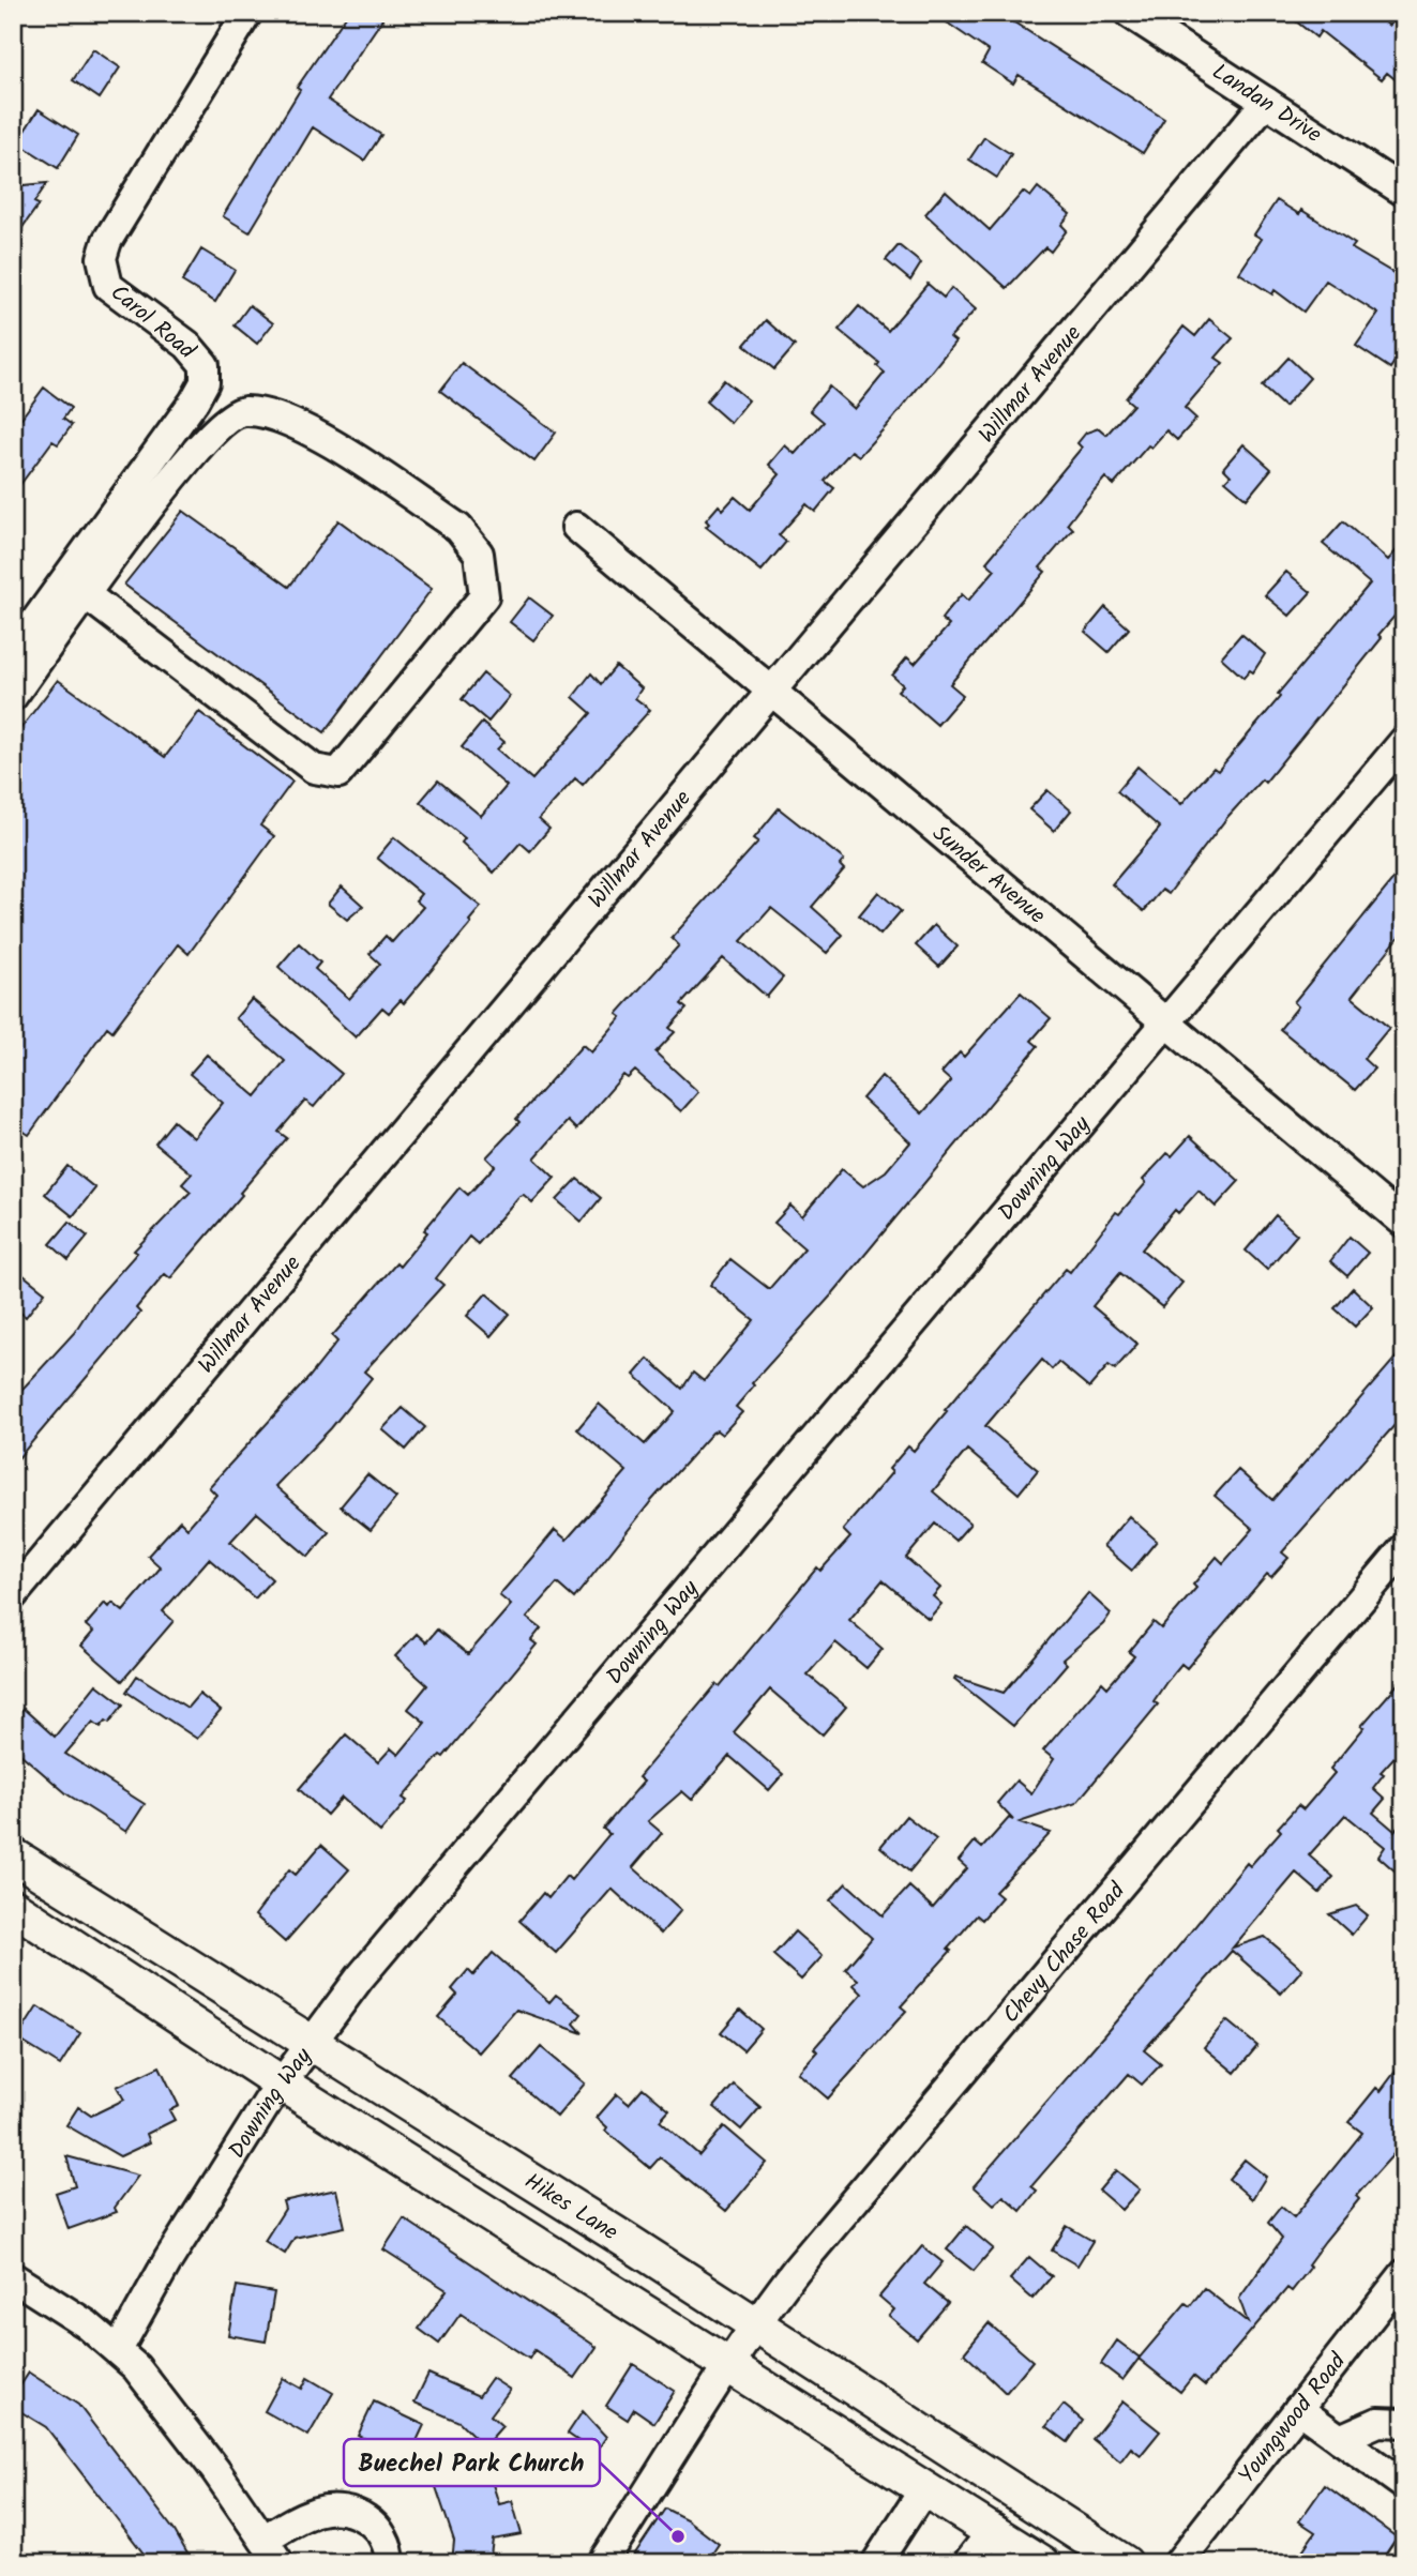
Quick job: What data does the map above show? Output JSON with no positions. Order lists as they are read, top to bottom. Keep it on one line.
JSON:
{"streets":{"main road":["Hikes Lane"],"street":["Landan Drive","Carol Road","Willmar Avenue","Sunder Avenue","Downing Way","Chevy Chase Road","Youngwood Road"]},"crossings":[["Landan Drive","Willmar Avenue"],["Willmar Avenue","Sunder Avenue"],["Sunder Avenue","Downing Way"],["Downing Way","Hikes Lane"],["Chevy Chase Road","Hikes Lane"]],"places":["Buechel Park Church"]}
